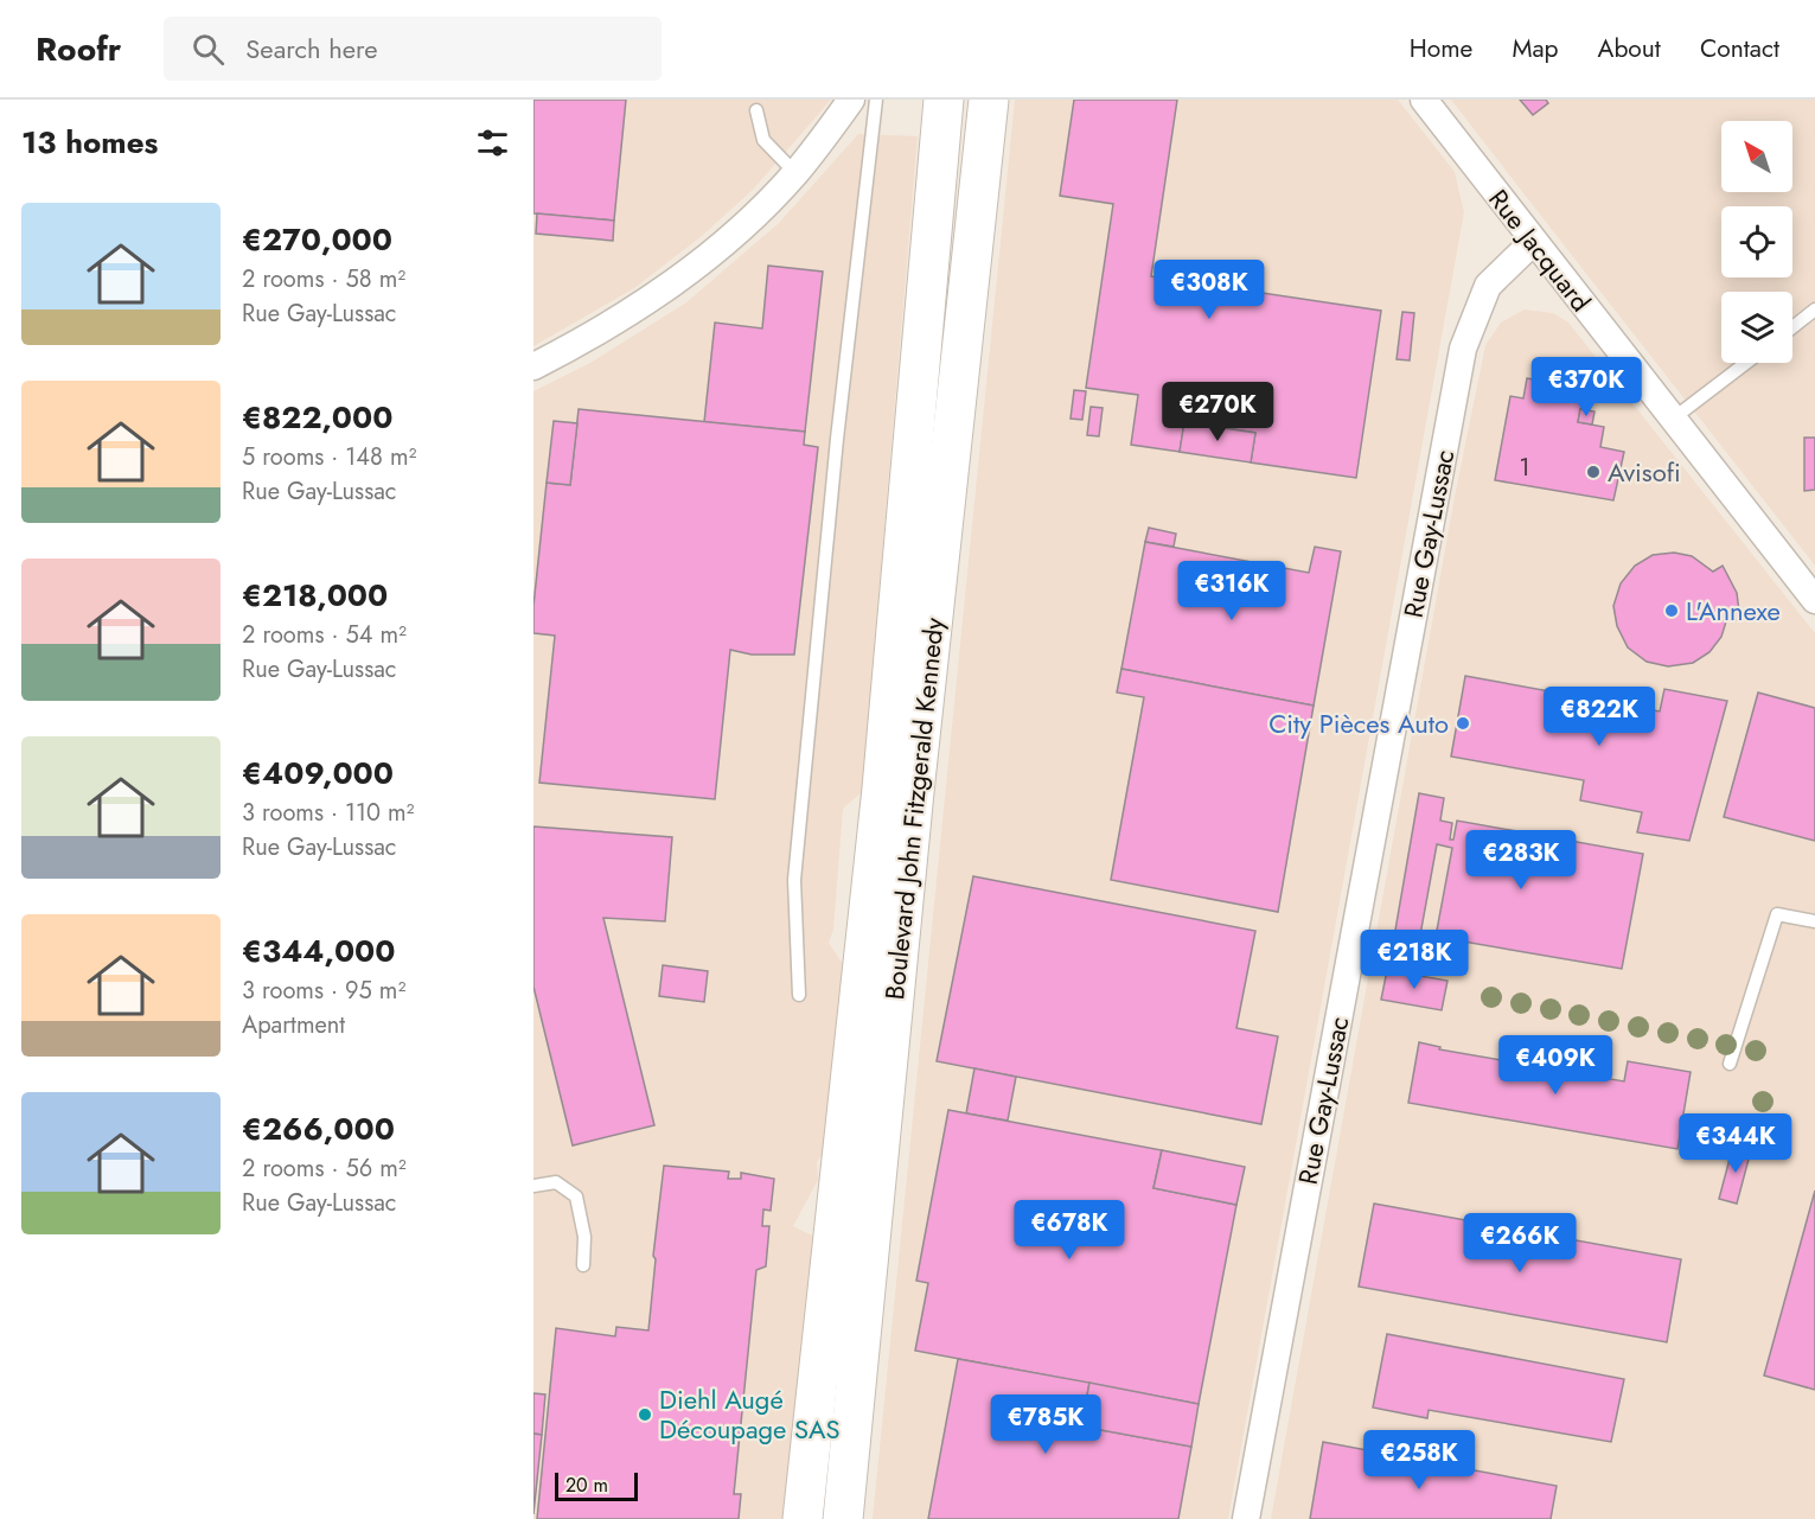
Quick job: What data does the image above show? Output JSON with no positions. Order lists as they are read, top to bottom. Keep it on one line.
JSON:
{"streets":{"main road":["Boulevard John Fitzgerald Kennedy"],"street":["Rue Jacquard","Rue Gay-Lussac"]},"crossings":[["Rue Jacquard","Rue Gay-Lussac"]],"places":["Avisofi","L'Annexe","City Pièces Auto","Diehl Augé Découpage SAS"],"house_numbers":["1"],"scale_bar":"20 m","north":"top left","page":{"header":"Roofr","search":"Search here","nav":["Home","Map","About","Contact"],"heading":"13 homes","list":[{"name":"€270,000","note":"2 rooms · 58 m² · Rue Gay-Lussac"},{"name":"€822,000","note":"5 rooms · 148 m² · Rue Gay-Lussac"},{"name":"€218,000","note":"2 rooms · 54 m² · Rue Gay-Lussac"},{"name":"€409,000","note":"3 rooms · 110 m² · Rue Gay-Lussac"},{"name":"€344,000","note":"3 rooms · 95 m² · Apartment"},{"name":"€266,000","note":"2 rooms · 56 m² · Rue Gay-Lussac"}],"price":["€308K","€370K","€270K","€316K","€822K","€283K","€218K","€409K","€344K","€678K","€266K","€785K","€258K"],"scale":"20 m"}}
